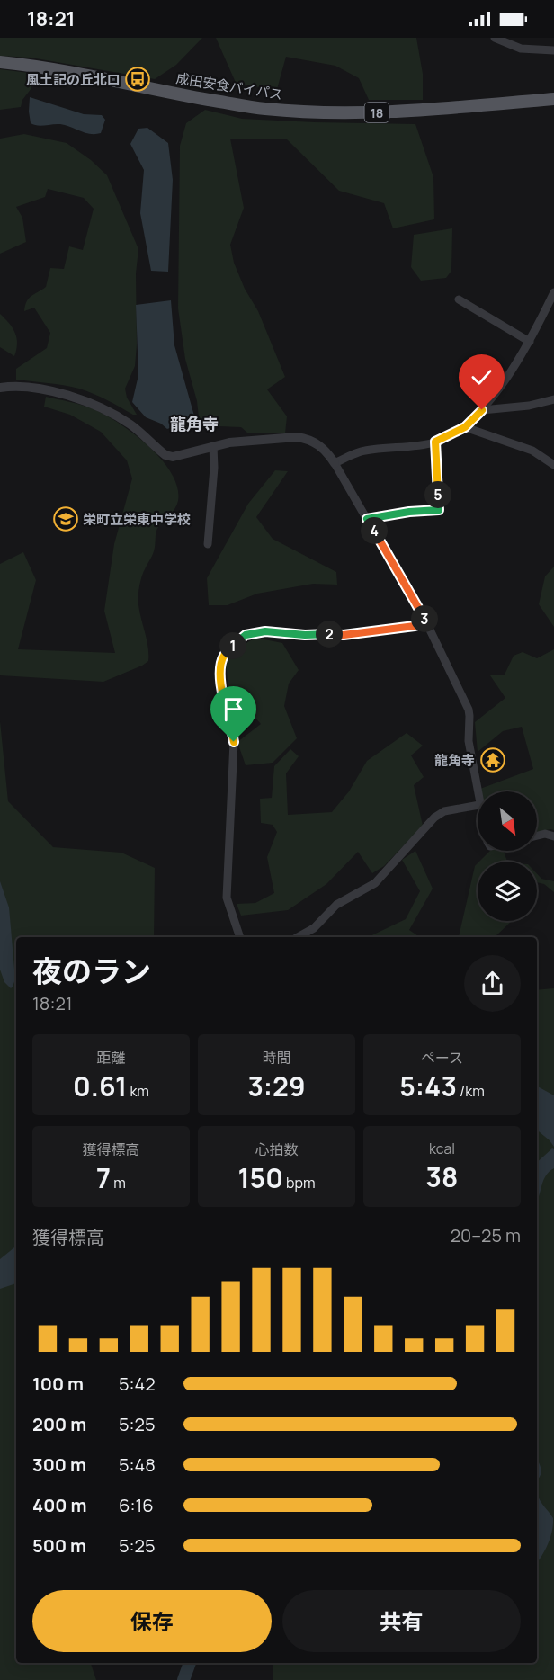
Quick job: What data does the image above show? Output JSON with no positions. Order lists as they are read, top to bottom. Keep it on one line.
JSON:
{"streets":{"main road":["成田安食バイパス","18"]},"districts":["龍角寺"],"places":{"bus stop":["風土記の丘北口"],"school or university":["栄町立栄東中学校"],"temple":["龍角寺"]},"north":"bottom right","page":{"status":"18:21","pins":["5","4","3","2","1"],"heading":["夜のラン","18:21"],"stats":[["距離","0.61 km"],["時間","3:29"],["ペース","5:43 /km"],["獲得標高","7 m"],["心拍数","150 bpm"],["kcal","38"]],"chart":["獲得標高","20–25 m"],"list":[{"name":"100 m","note":"5:42"},{"name":"200 m","note":"5:25"},{"name":"300 m","note":"5:48"},{"name":"400 m","note":"6:16"},{"name":"500 m","note":"5:25"}],"buttons":["保存","共有"]}}
